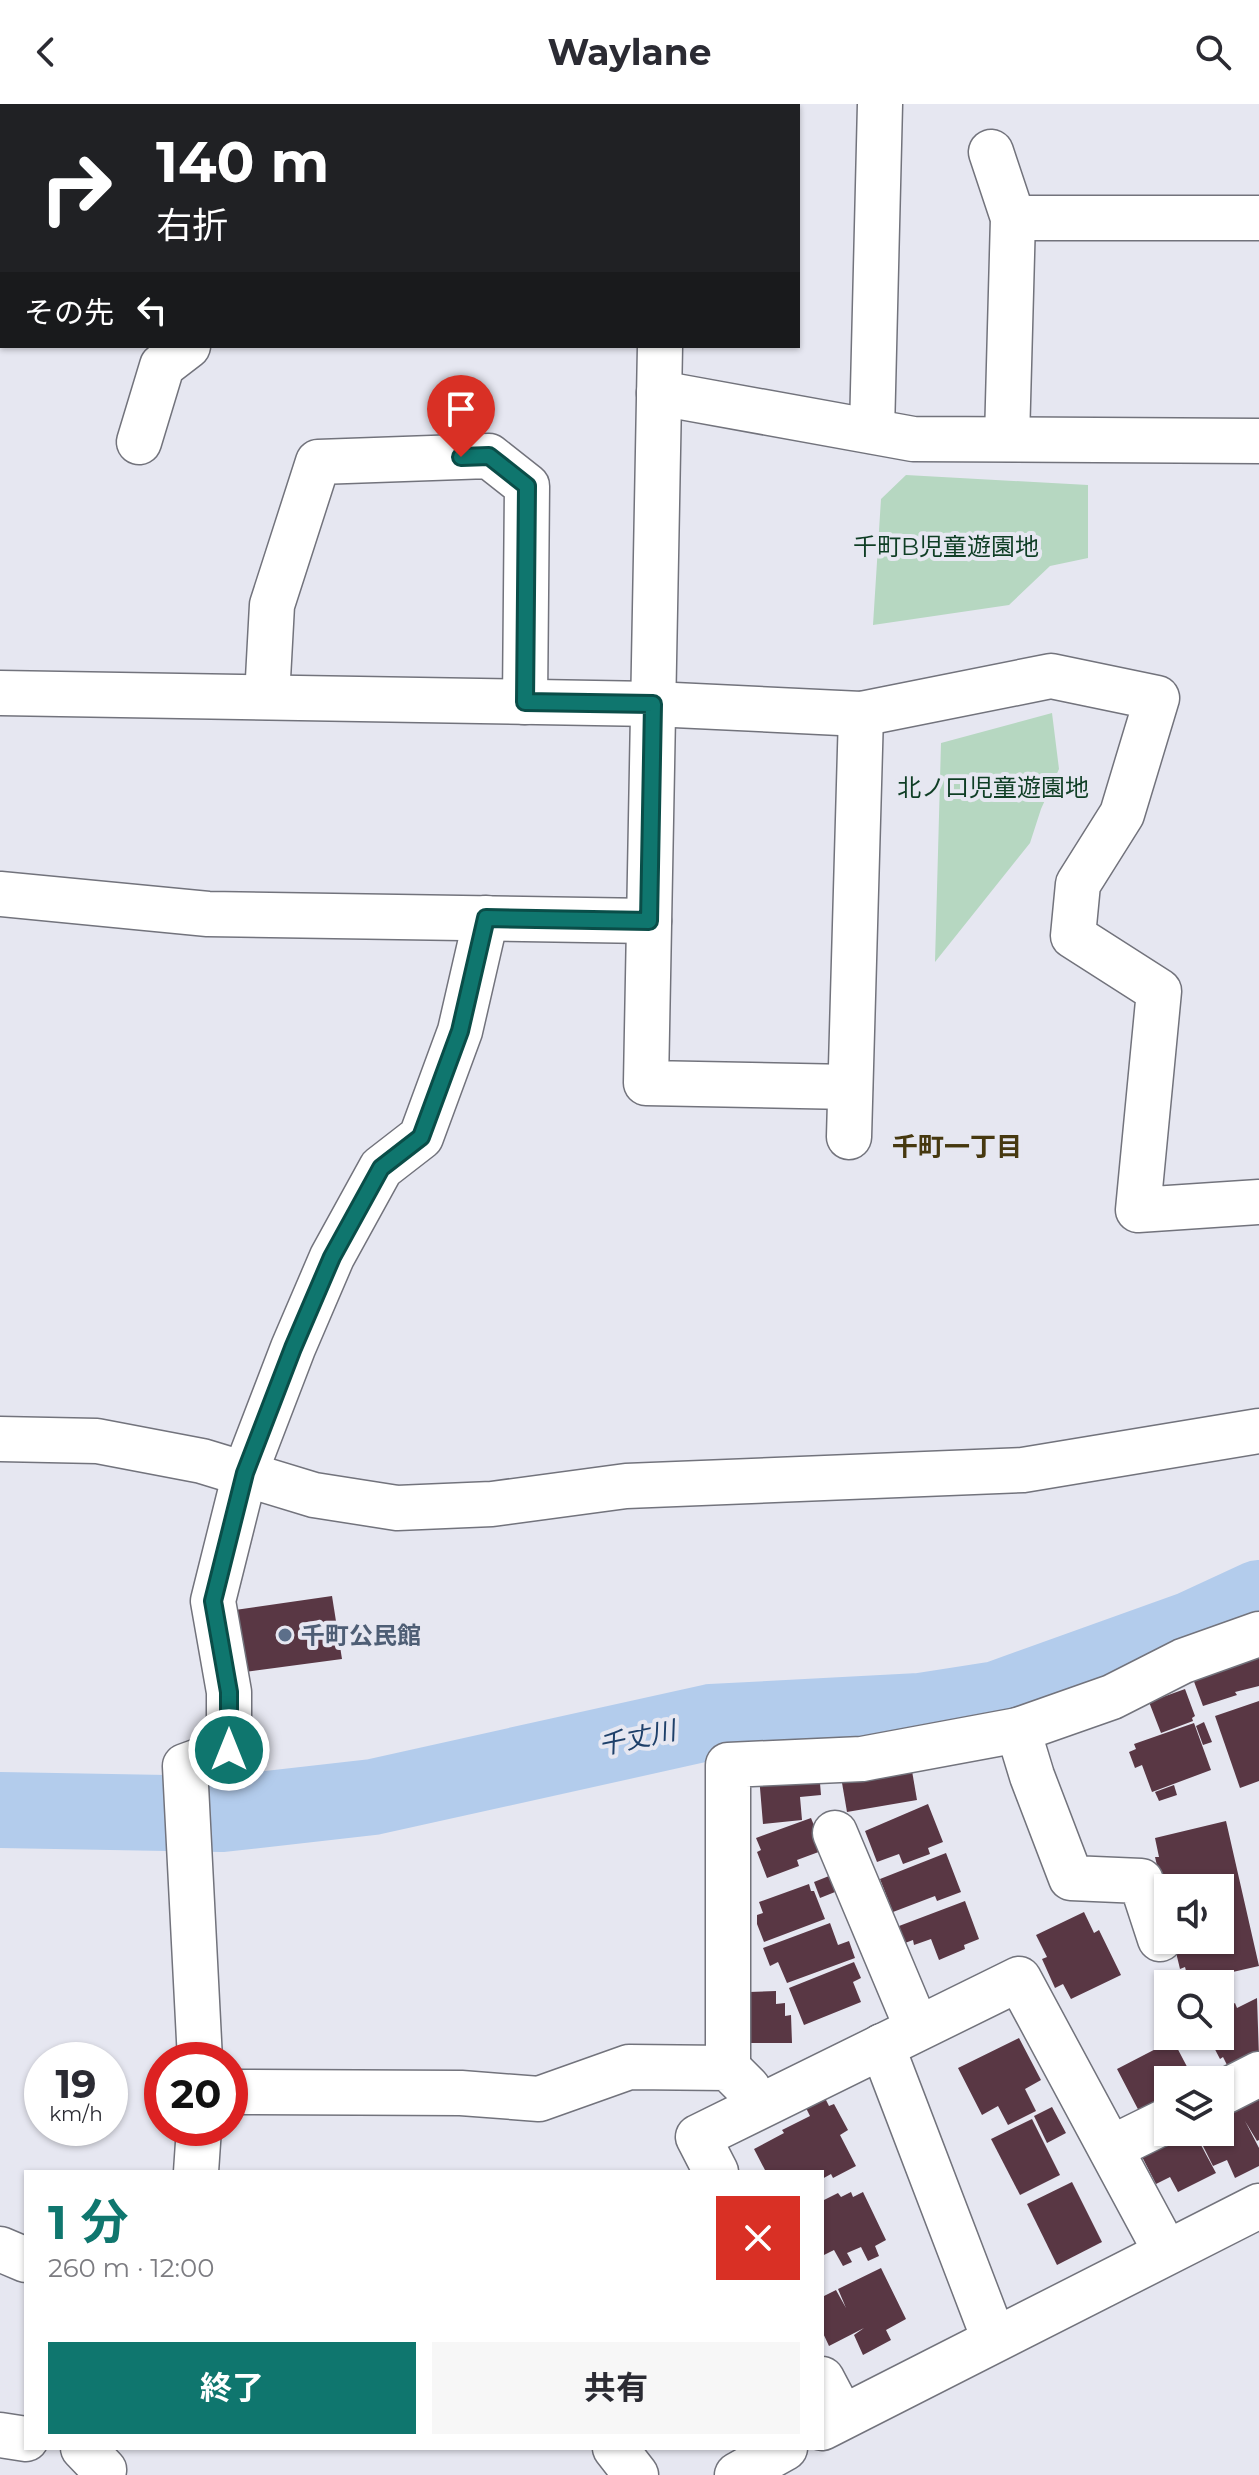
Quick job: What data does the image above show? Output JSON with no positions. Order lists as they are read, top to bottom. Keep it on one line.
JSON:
{"districts":["千町一丁目"],"water":["千丈川"],"parks":["千町B児童遊園地","北ノ口児童遊園地"],"places":["千町公民館"],"page":{"header":"Waylane","turn":["140 m","右折"],"then":"その先","speed":"19 km/h","limit":"20","heading":["1 分","260 m · 12:00"],"buttons":["終了","共有"]}}
